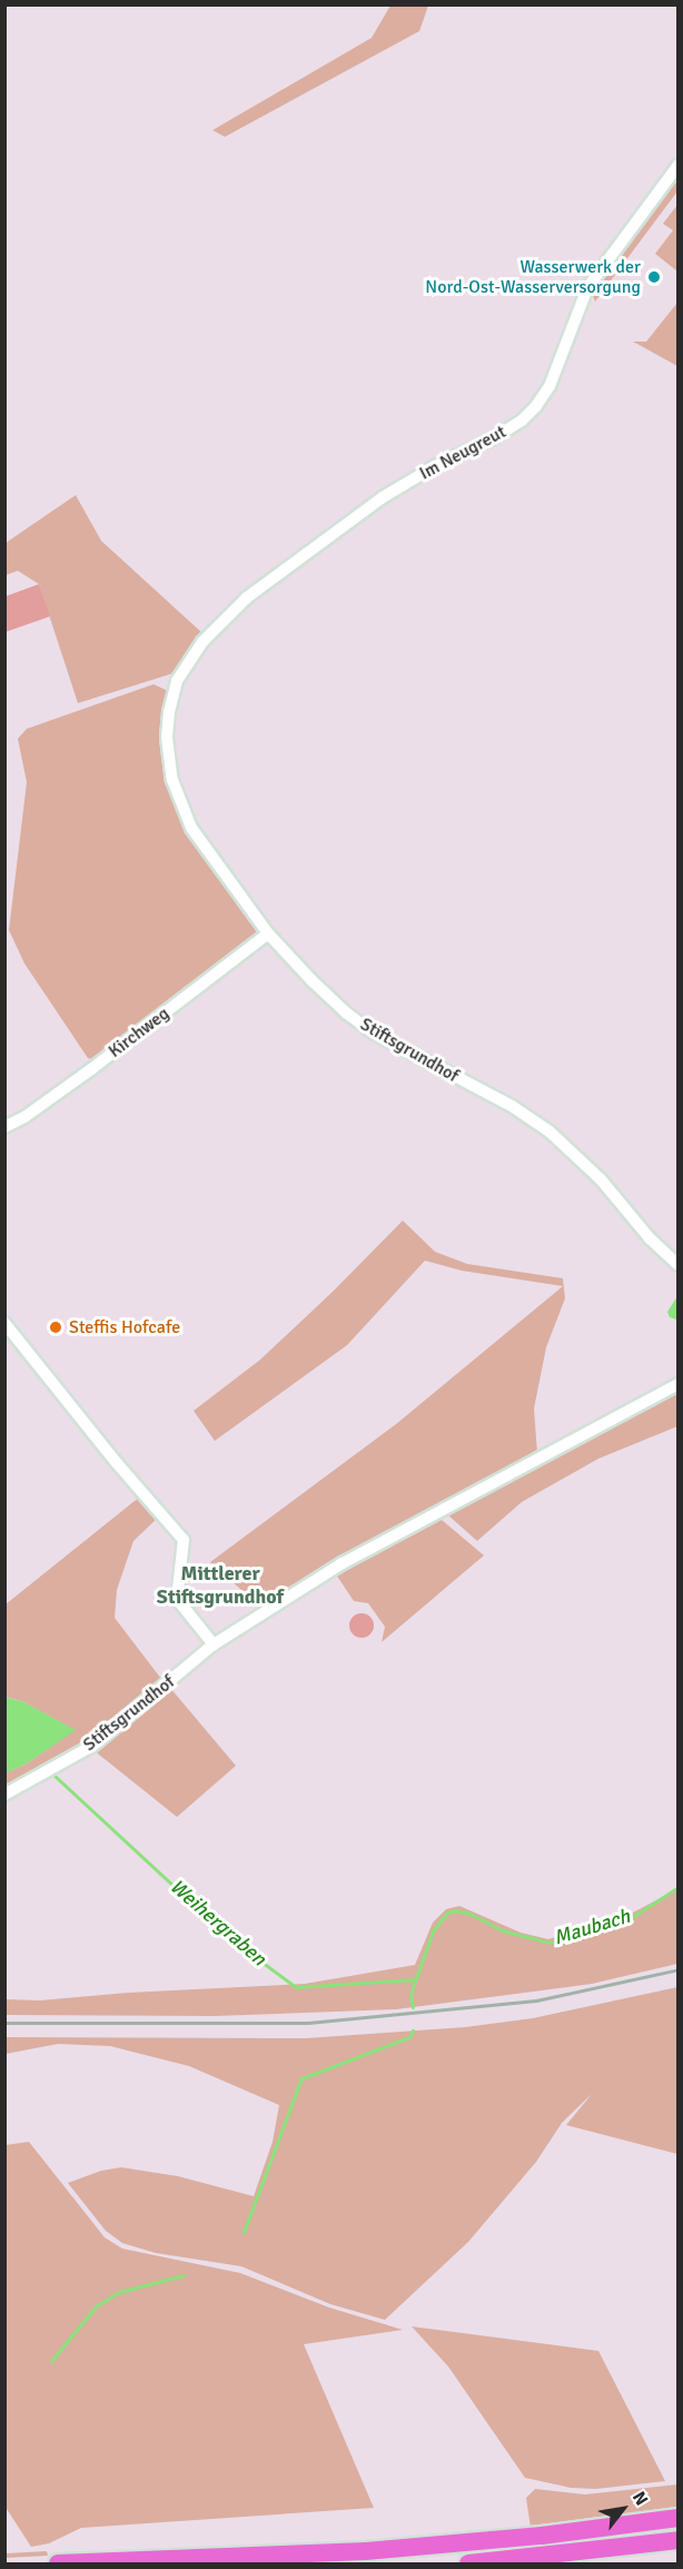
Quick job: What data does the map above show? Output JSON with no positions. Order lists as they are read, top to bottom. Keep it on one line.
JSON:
{"streets":{"street":["Im Neugreut","Kirchweg","Stiftsgrundhof"]},"crossings":[["Im Neugreut","Stiftsgrundhof"],["Kirchweg","Stiftsgrundhof"]],"districts":["Mittlerer Stiftsgrundhof"],"water":["Weihergraben","Maubach"],"places":["Wasserwerk der Nord-Ost-Wasserversorgung","Steffis Hofcafe"],"north":"top right"}
